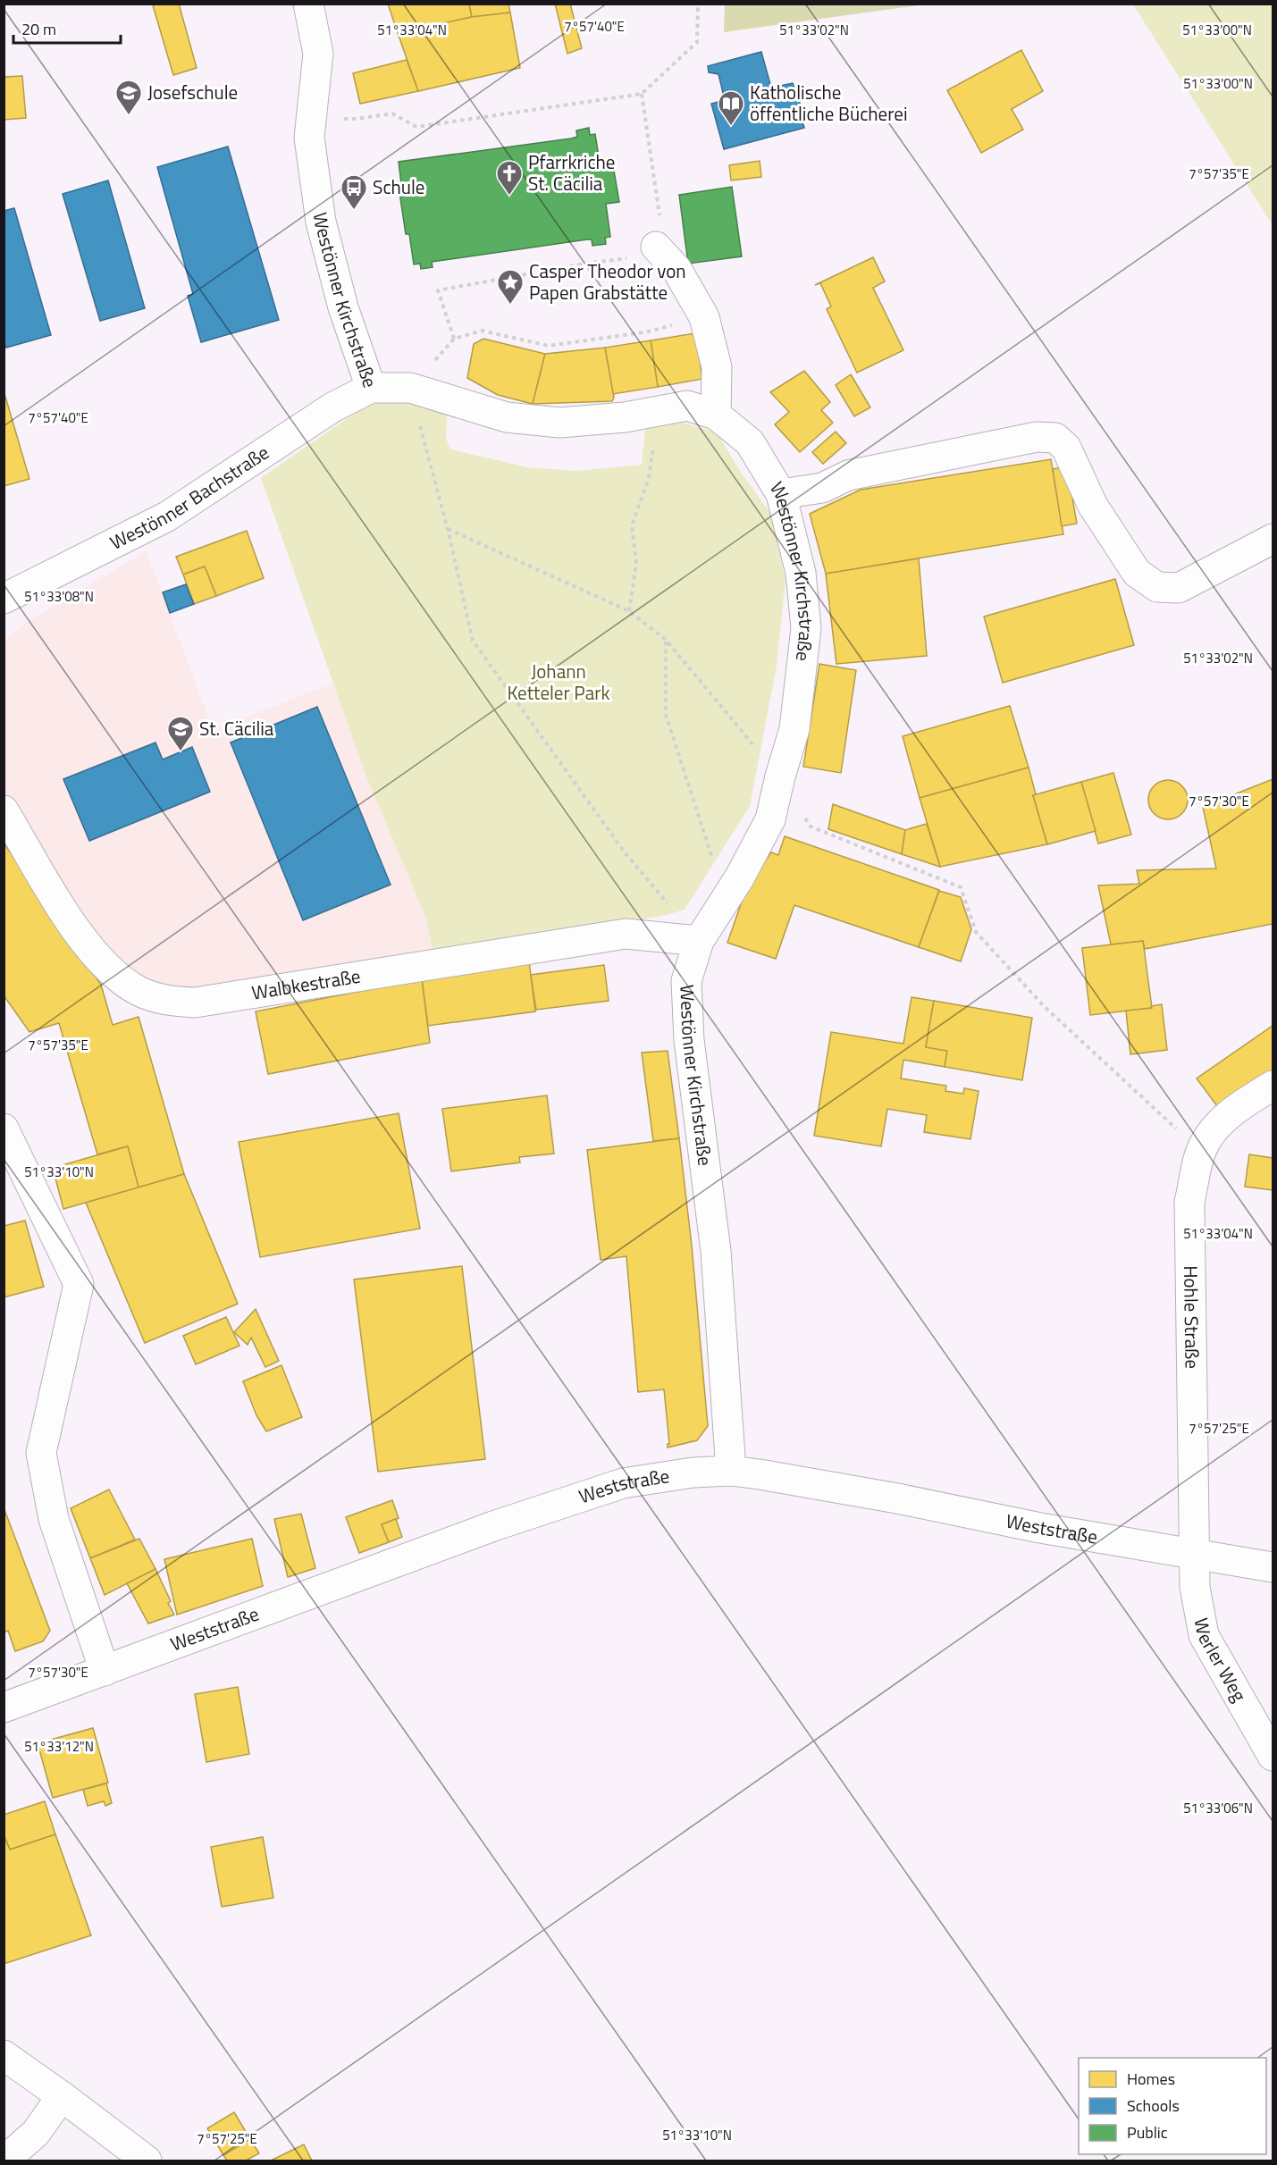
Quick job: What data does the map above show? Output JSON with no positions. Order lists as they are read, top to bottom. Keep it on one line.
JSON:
{"streets":{"street":["Westönner Kirchstraße","Westönner Bachstraße","Walbkestraße","Hohle Straße","Weststraße","Werler Weg"]},"crossings":[["Westönner Kirchstraße","Westönner Bachstraße"],["Westönner Kirchstraße","Walbkestraße"],["Westönner Kirchstraße","Weststraße"],["Hohle Straße","Weststraße"],["Hohle Straße","Werler Weg"],["Weststraße","Werler Weg"]],"parks":["Johann Ketteler Park"],"places":{"school or university":["Josefschule","St. Cäcilia"],"library":["Katholische öffentliche Bücherei"],"church":["Pfarrkriche St. Cäcilia"],"bus stop":["Schule"],"place":["Casper Theodor von Papen Grabstätte"]},"legend":["Homes","Schools","Public"],"scale_bar":"20 m","coordinates":["7°57'40\"E","51°33'04\"N","51°33'02\"N","51°33'00\"N","7°57'35\"E","51°33'08\"N","7°57'30\"E","51°33'10\"N","7°57'25\"E","51°33'12\"N","51°33'06\"N"]}
